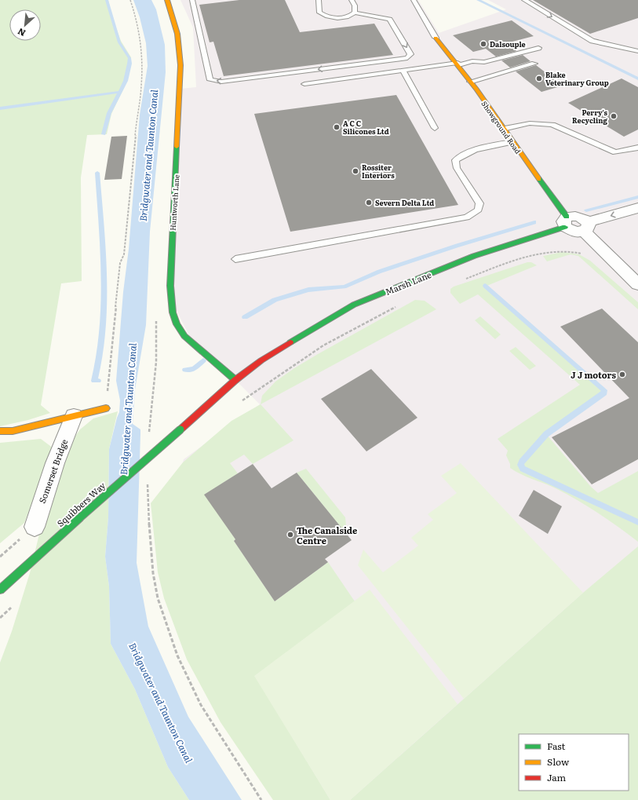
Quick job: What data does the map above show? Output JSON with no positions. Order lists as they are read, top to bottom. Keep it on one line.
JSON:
{"streets":{"street":["Showground Road","Huntworth Lane","Marsh Lane","Somerset Bridge","Squibbers Way"]},"crossings":[["Showground Road","Marsh Lane"],["Huntworth Lane","Squibbers Way"],["Marsh Lane","Squibbers Way"]],"water":["Bridgwater and Taunton Canal"],"places":["Dalsouple","Blake Veterinary Group","Perry's Recycling","A C C Silicones Ltd","Rossiter Interiors","Severn Delta Ltd","J J motors","The Canalside Centre"],"legend":["Fast","Slow","Jam"],"north":"bottom left"}
